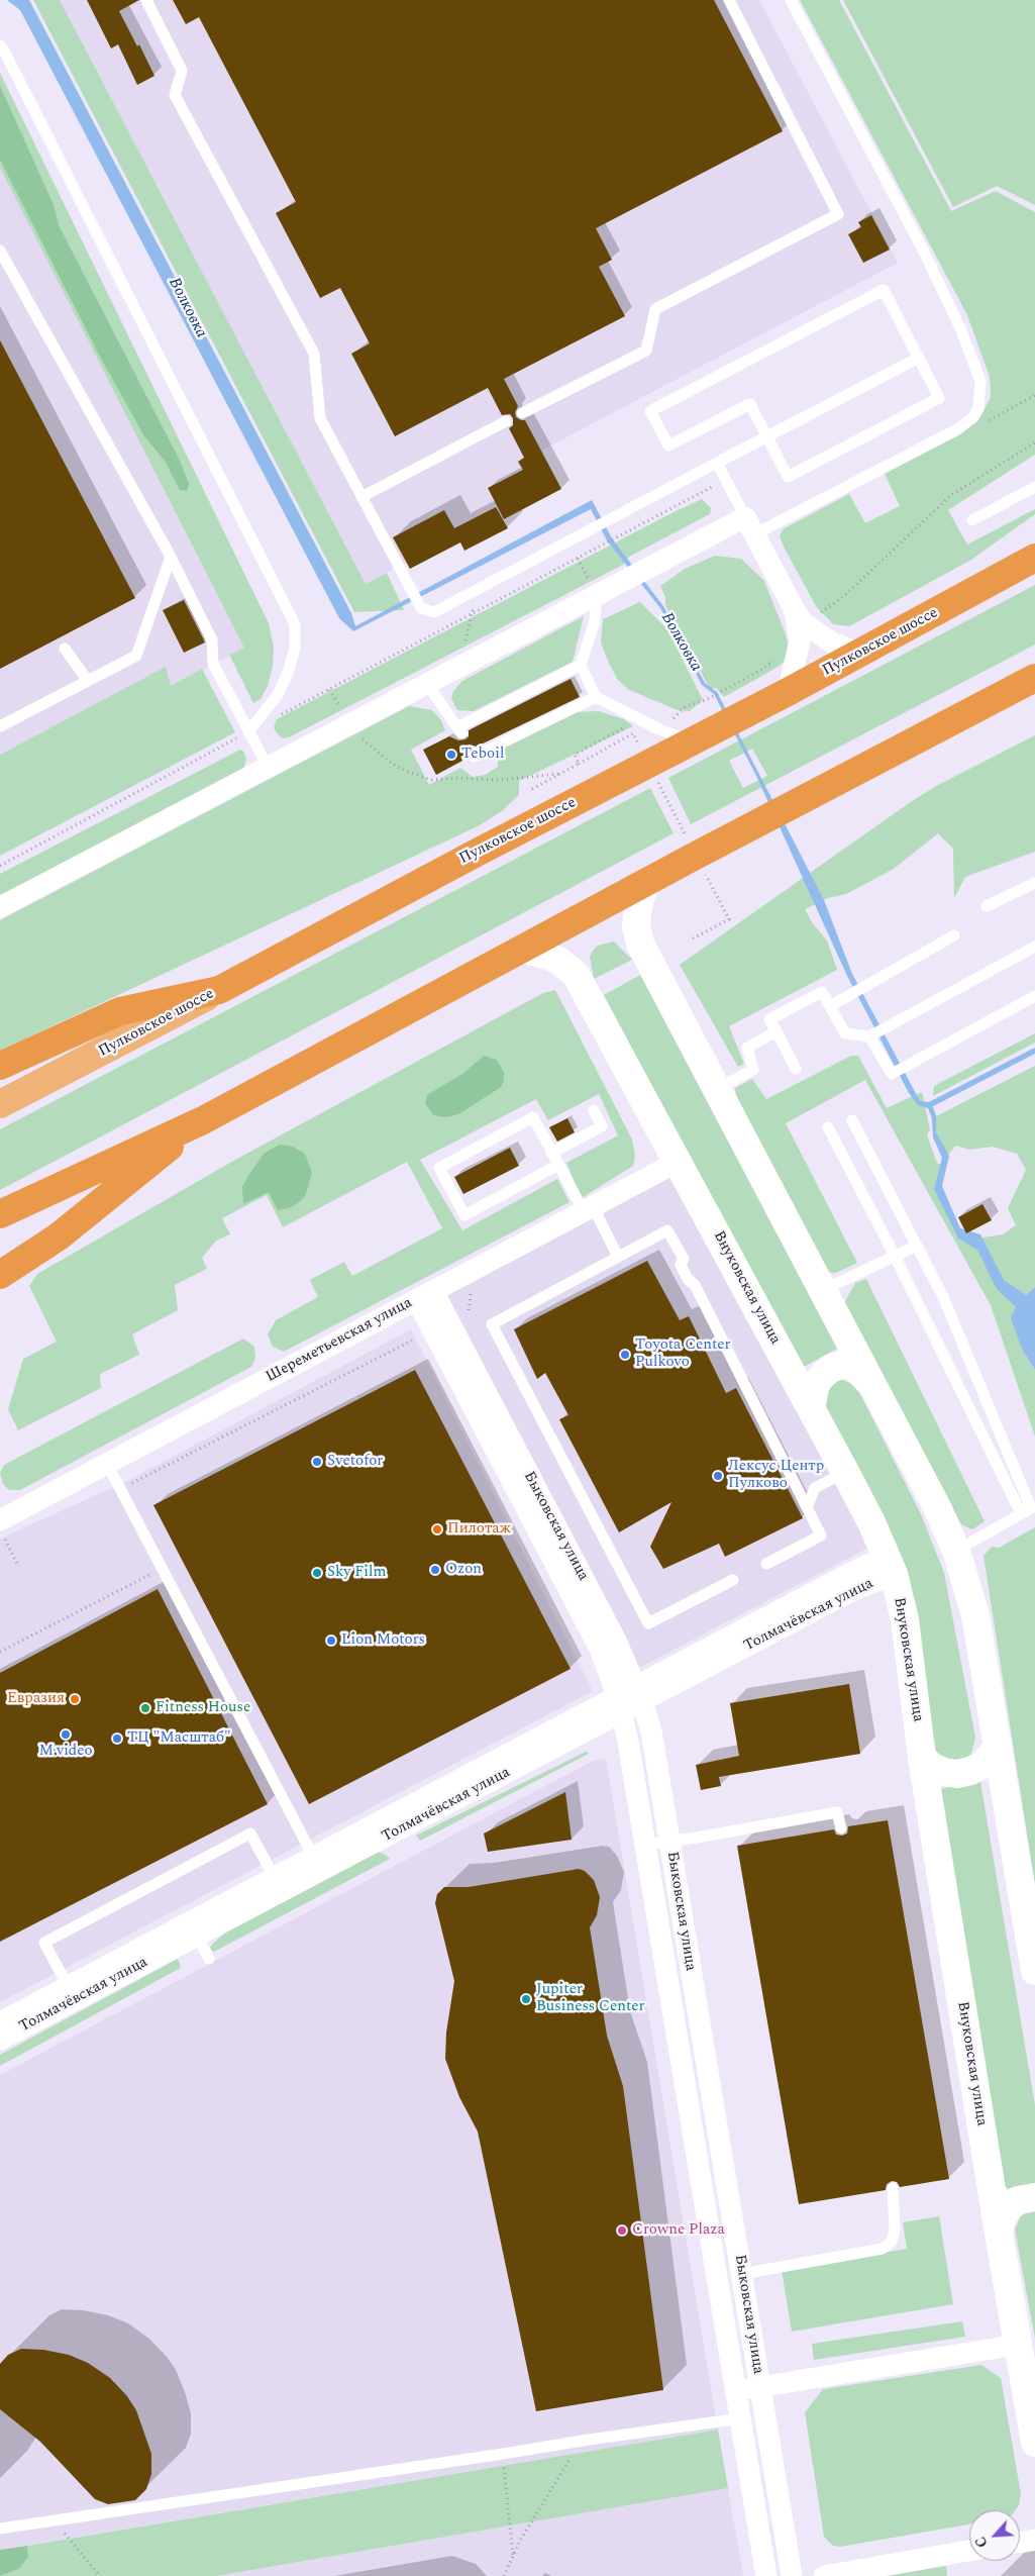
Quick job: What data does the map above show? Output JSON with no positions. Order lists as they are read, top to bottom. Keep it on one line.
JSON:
{"streets":{"highway":["Пулковское шоссе"],"street":["Внуковская улица","Шереметьевская улица","Быковская улица","Толмачёвская улица"]},"crossings":[["Внуковская улица","Шереметьевская улица"],["Внуковская улица","Толмачёвская улица"],["Шереметьевская улица","Быковская улица"],["Быковская улица","Толмачёвская улица"]],"water":["Волковка"],"places":["Teboil","Toyota Center Pulkovo","Svetofor","Лексус Центр Пулково","Пилотаж","Ozon","Sky Film","Lion Motors","Евразия","Fitness House","M.video","ТЦ \"Масштаб\"","Jupiter Business Center","Crowne Plaza"],"north":"bottom left"}
